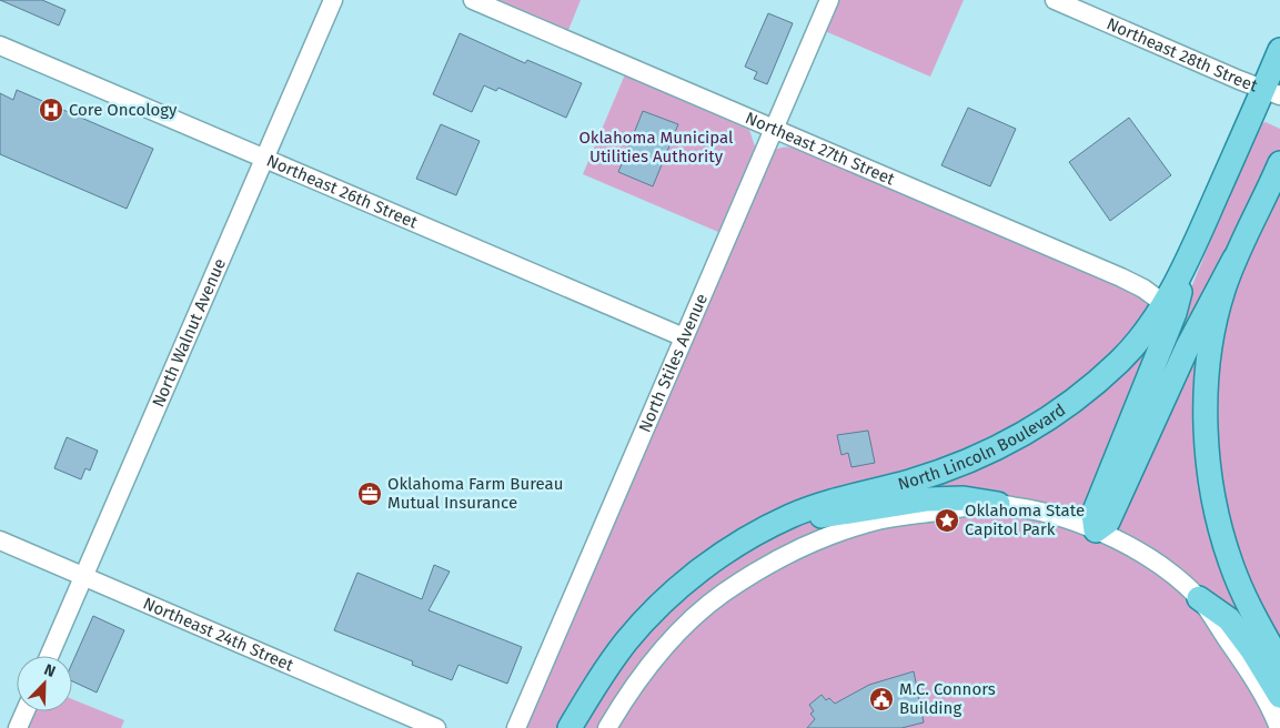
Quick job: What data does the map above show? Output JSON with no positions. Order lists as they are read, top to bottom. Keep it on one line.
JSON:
{"streets":{"main road":["North Lincoln Boulevard"],"street":["Northeast 28th Street","Northeast 27th Street","Northeast 26th Street","North Walnut Avenue","North Stiles Avenue","Northeast 24th Street"]},"crossings":[["Northeast 28th Street","North Lincoln Boulevard"],["Northeast 27th Street","North Stiles Avenue"],["Northeast 27th Street","North Lincoln Boulevard"],["Northeast 26th Street","North Walnut Avenue"],["Northeast 26th Street","North Stiles Avenue"],["North Walnut Avenue","Northeast 24th Street"]],"parks":["Oklahoma Municipal Utilities Authority"],"places":{"hospital":["Core Oncology"],"office":["Oklahoma Farm Bureau Mutual Insurance"],"place":["Oklahoma State Capitol Park"],"public building":["M.C. Connors Building"]},"north":"top right"}
